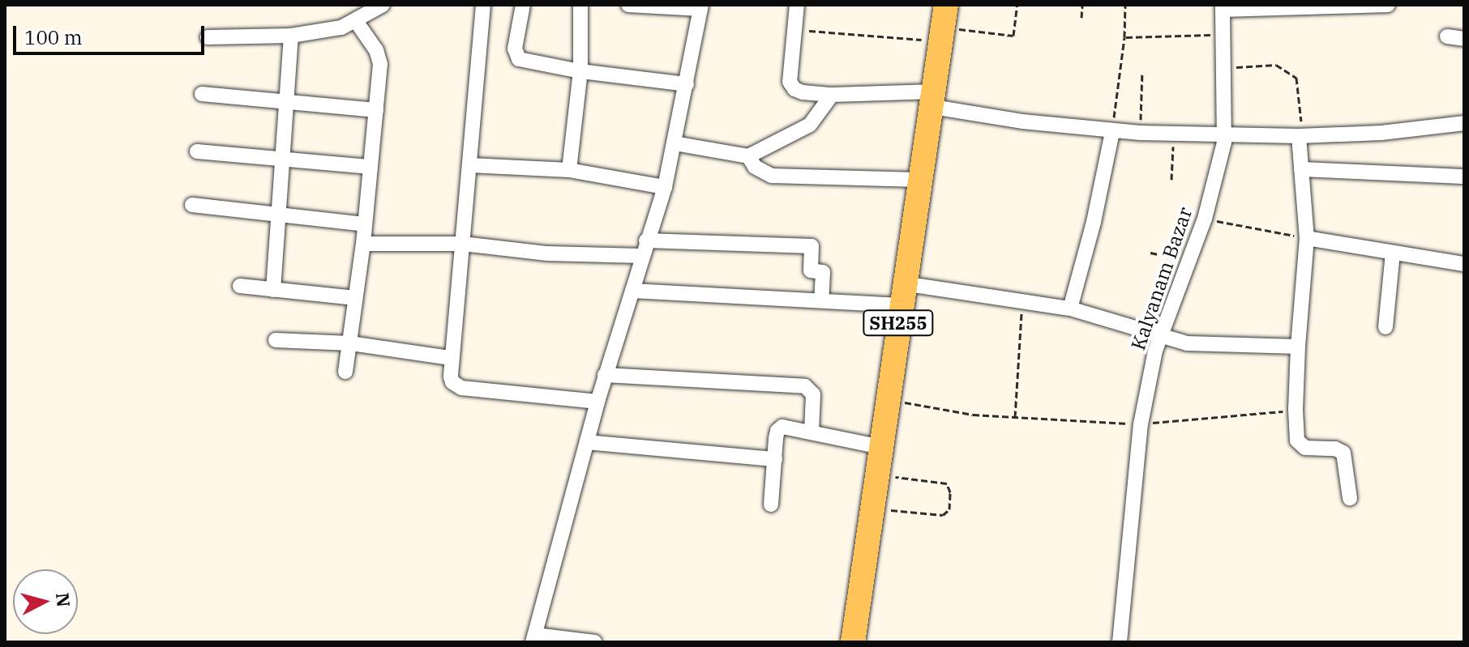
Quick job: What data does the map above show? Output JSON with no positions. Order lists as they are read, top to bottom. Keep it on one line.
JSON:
{"streets":{"main road":["SH255"],"street":["Kalyanam Bazar"]},"scale_bar":"100 m","north":"right"}
